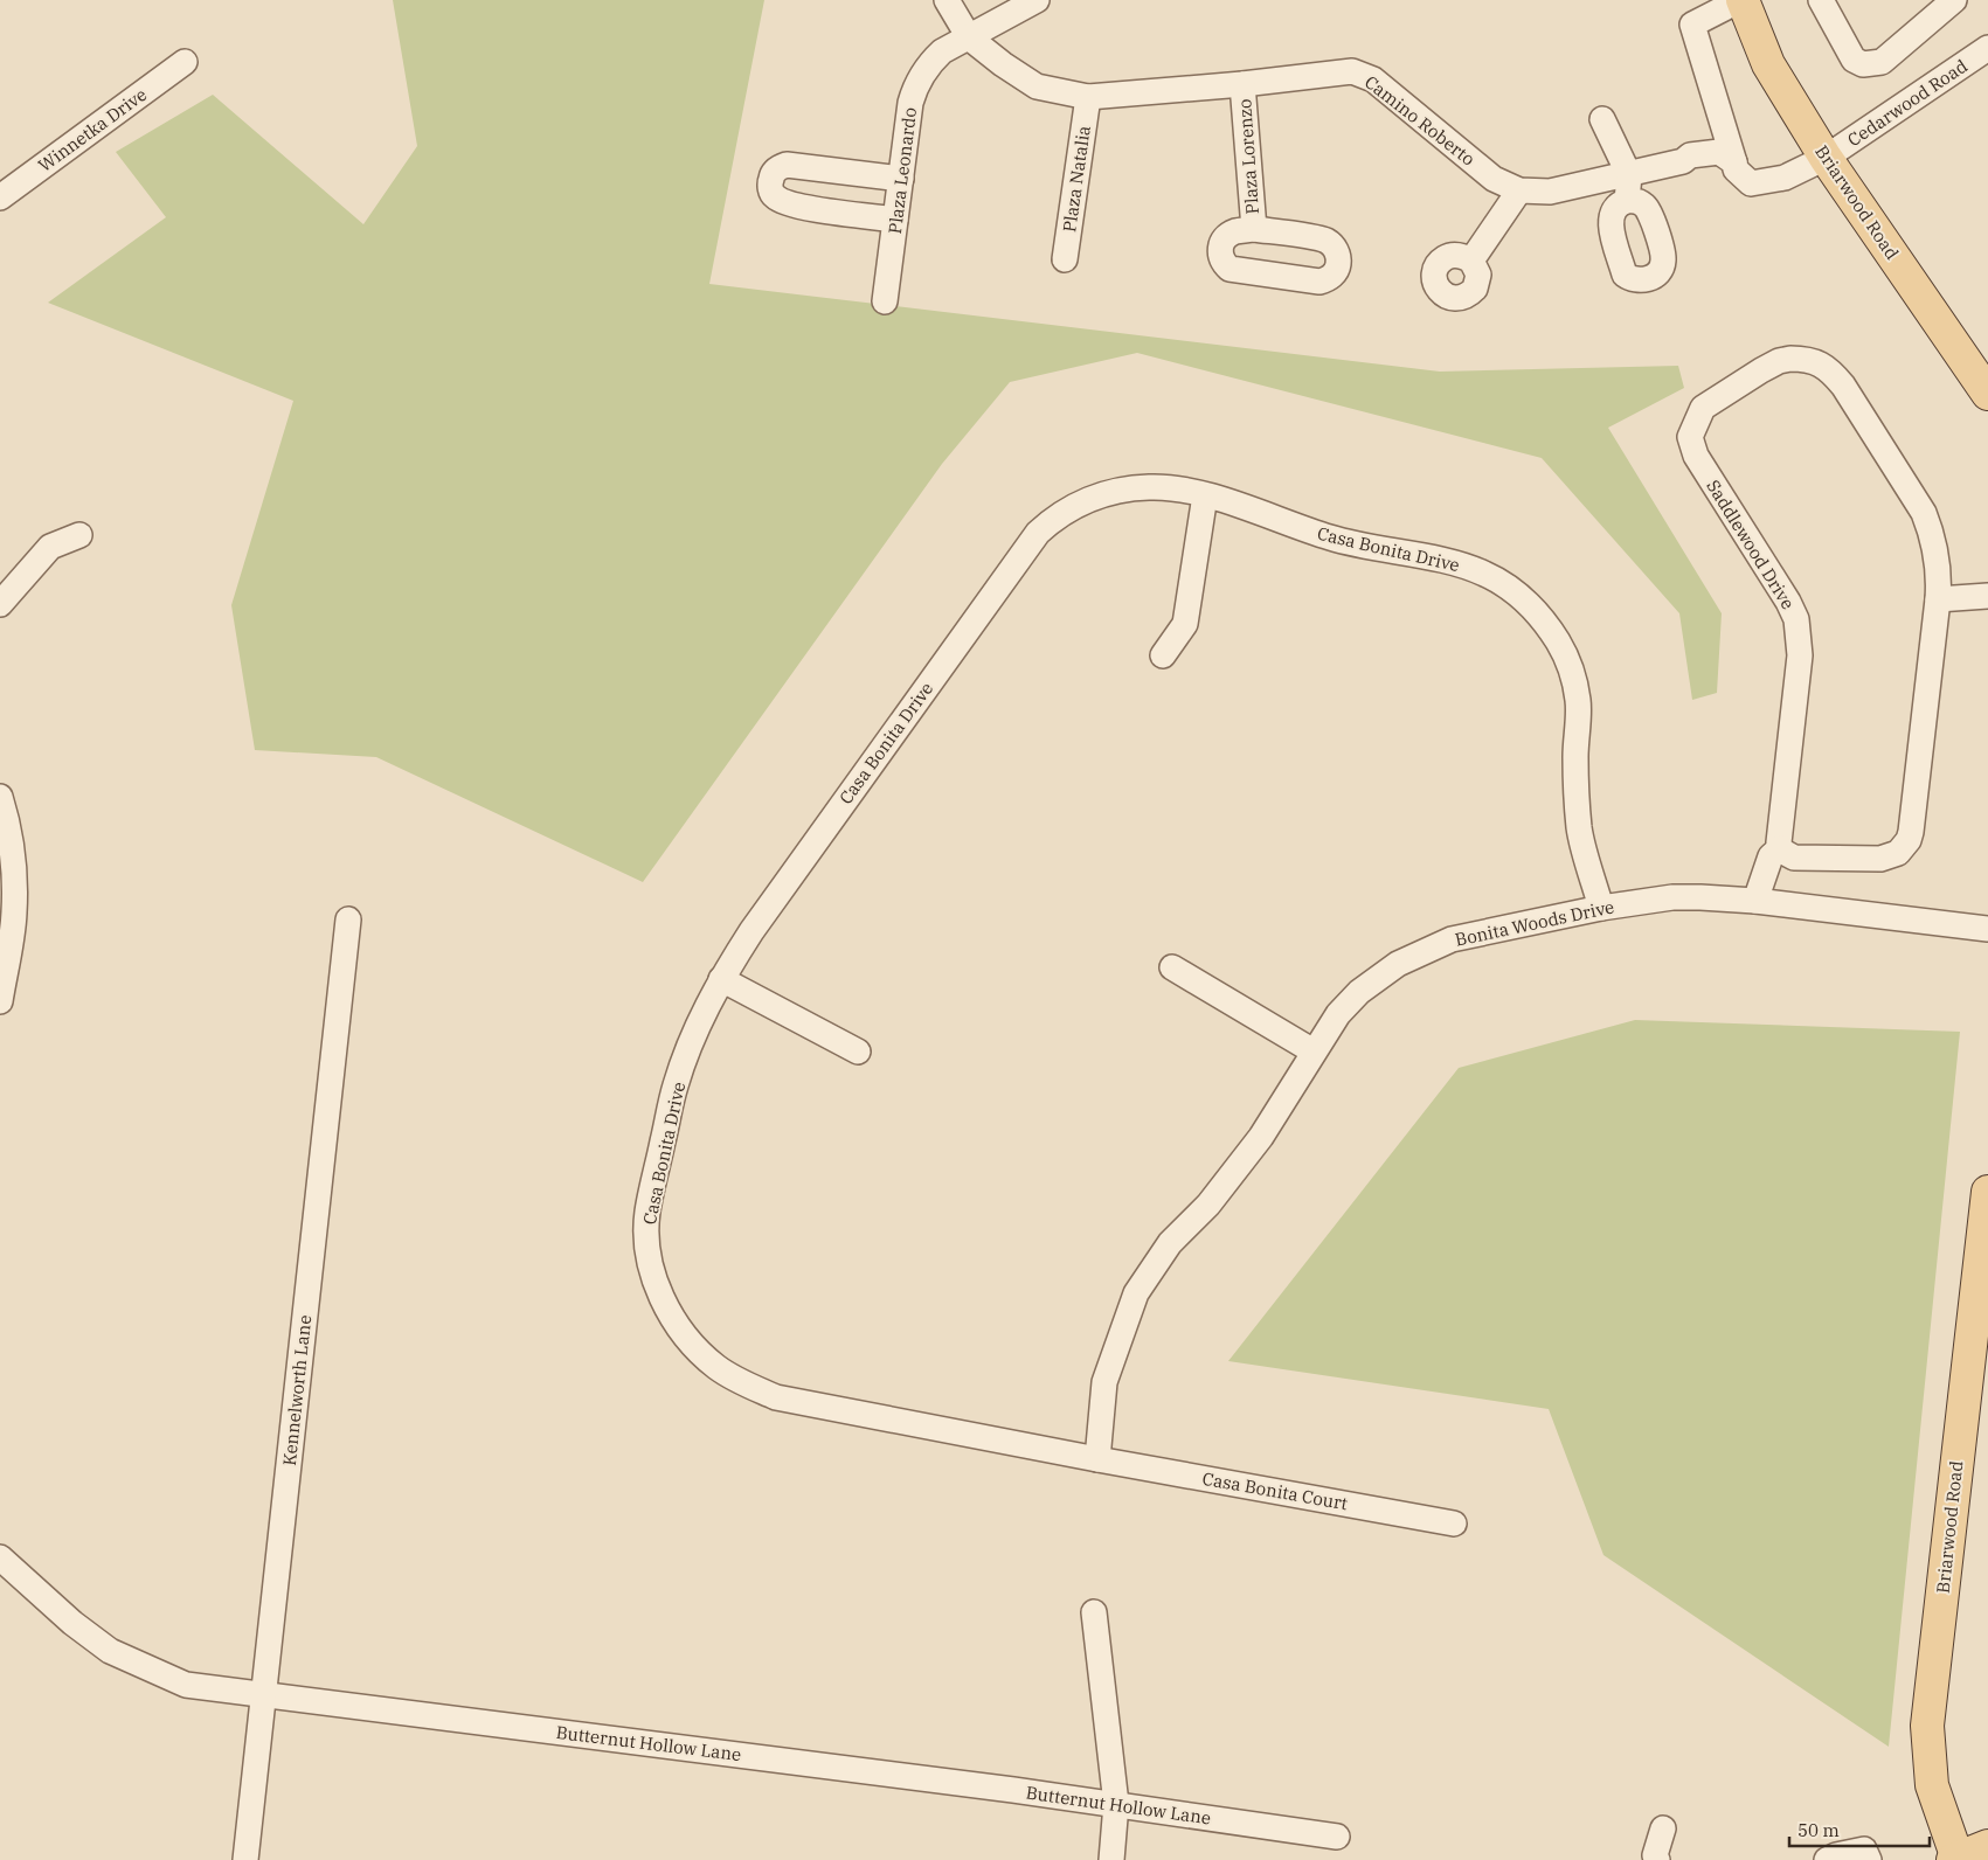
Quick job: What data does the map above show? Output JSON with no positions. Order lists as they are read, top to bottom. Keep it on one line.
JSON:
{"streets":{"main road":["Briarwood Road"],"street":["Cedarwood Road","Camino Roberto","Winnetka Drive","Plaza Lorenzo","Plaza Leonardo","Plaza Natalia","Saddlewood Drive","Casa Bonita Drive","Bonita Woods Drive","Kennelworth Lane","Casa Bonita Court","Butternut Hollow Lane"]},"crossings":[["Cedarwood Road","Briarwood Road"],["Camino Roberto","Plaza Lorenzo"],["Camino Roberto","Plaza Leonardo"],["Camino Roberto","Plaza Natalia"],["Casa Bonita Drive","Bonita Woods Drive"],["Casa Bonita Drive","Casa Bonita Court"],["Bonita Woods Drive","Casa Bonita Court"],["Kennelworth Lane","Butternut Hollow Lane"]],"scale_bar":"50 m"}
